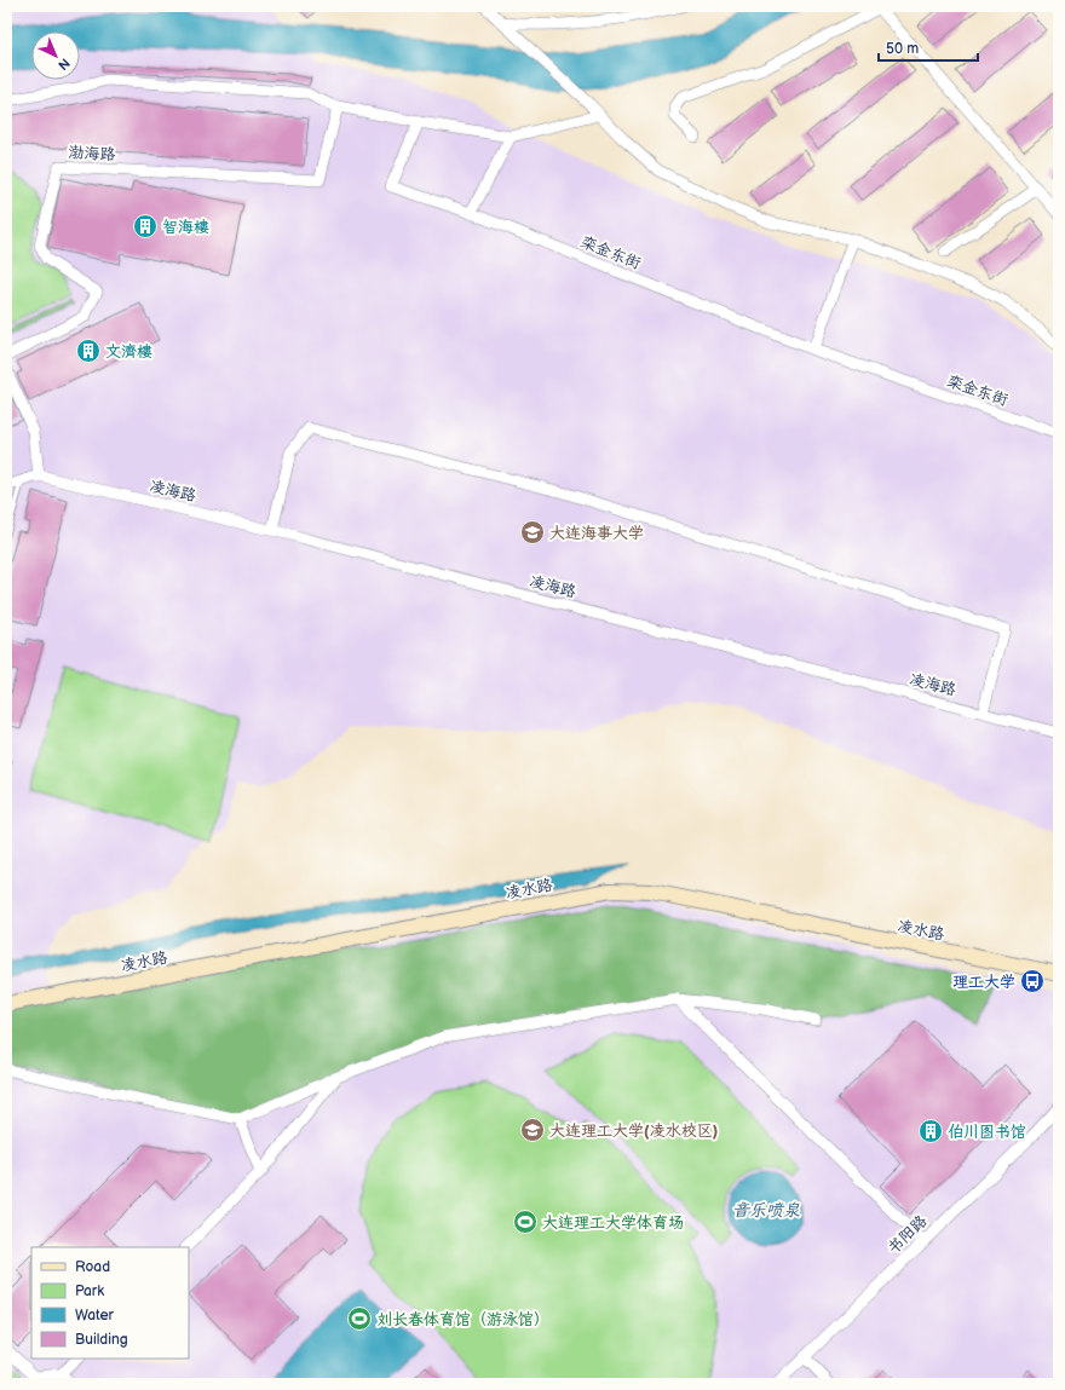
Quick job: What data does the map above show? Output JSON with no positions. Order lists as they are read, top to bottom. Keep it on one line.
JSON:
{"streets":{"main road":["凌水路"],"street":["渤海路","栾金东街","凌海路","书阳路"]},"water":["音乐喷泉"],"places":{"building":["智海樓","文濟樓","伯川图书馆"],"school or university":["大连海事大学","大连理工大学(凌水校区)"],"bus stop":["理工大学"],"sports":["大连理工大学体育场","刘长春体育馆（游泳馆）"]},"legend":["Road","Park","Water","Building"],"scale_bar":"50 m","north":"bottom right"}
